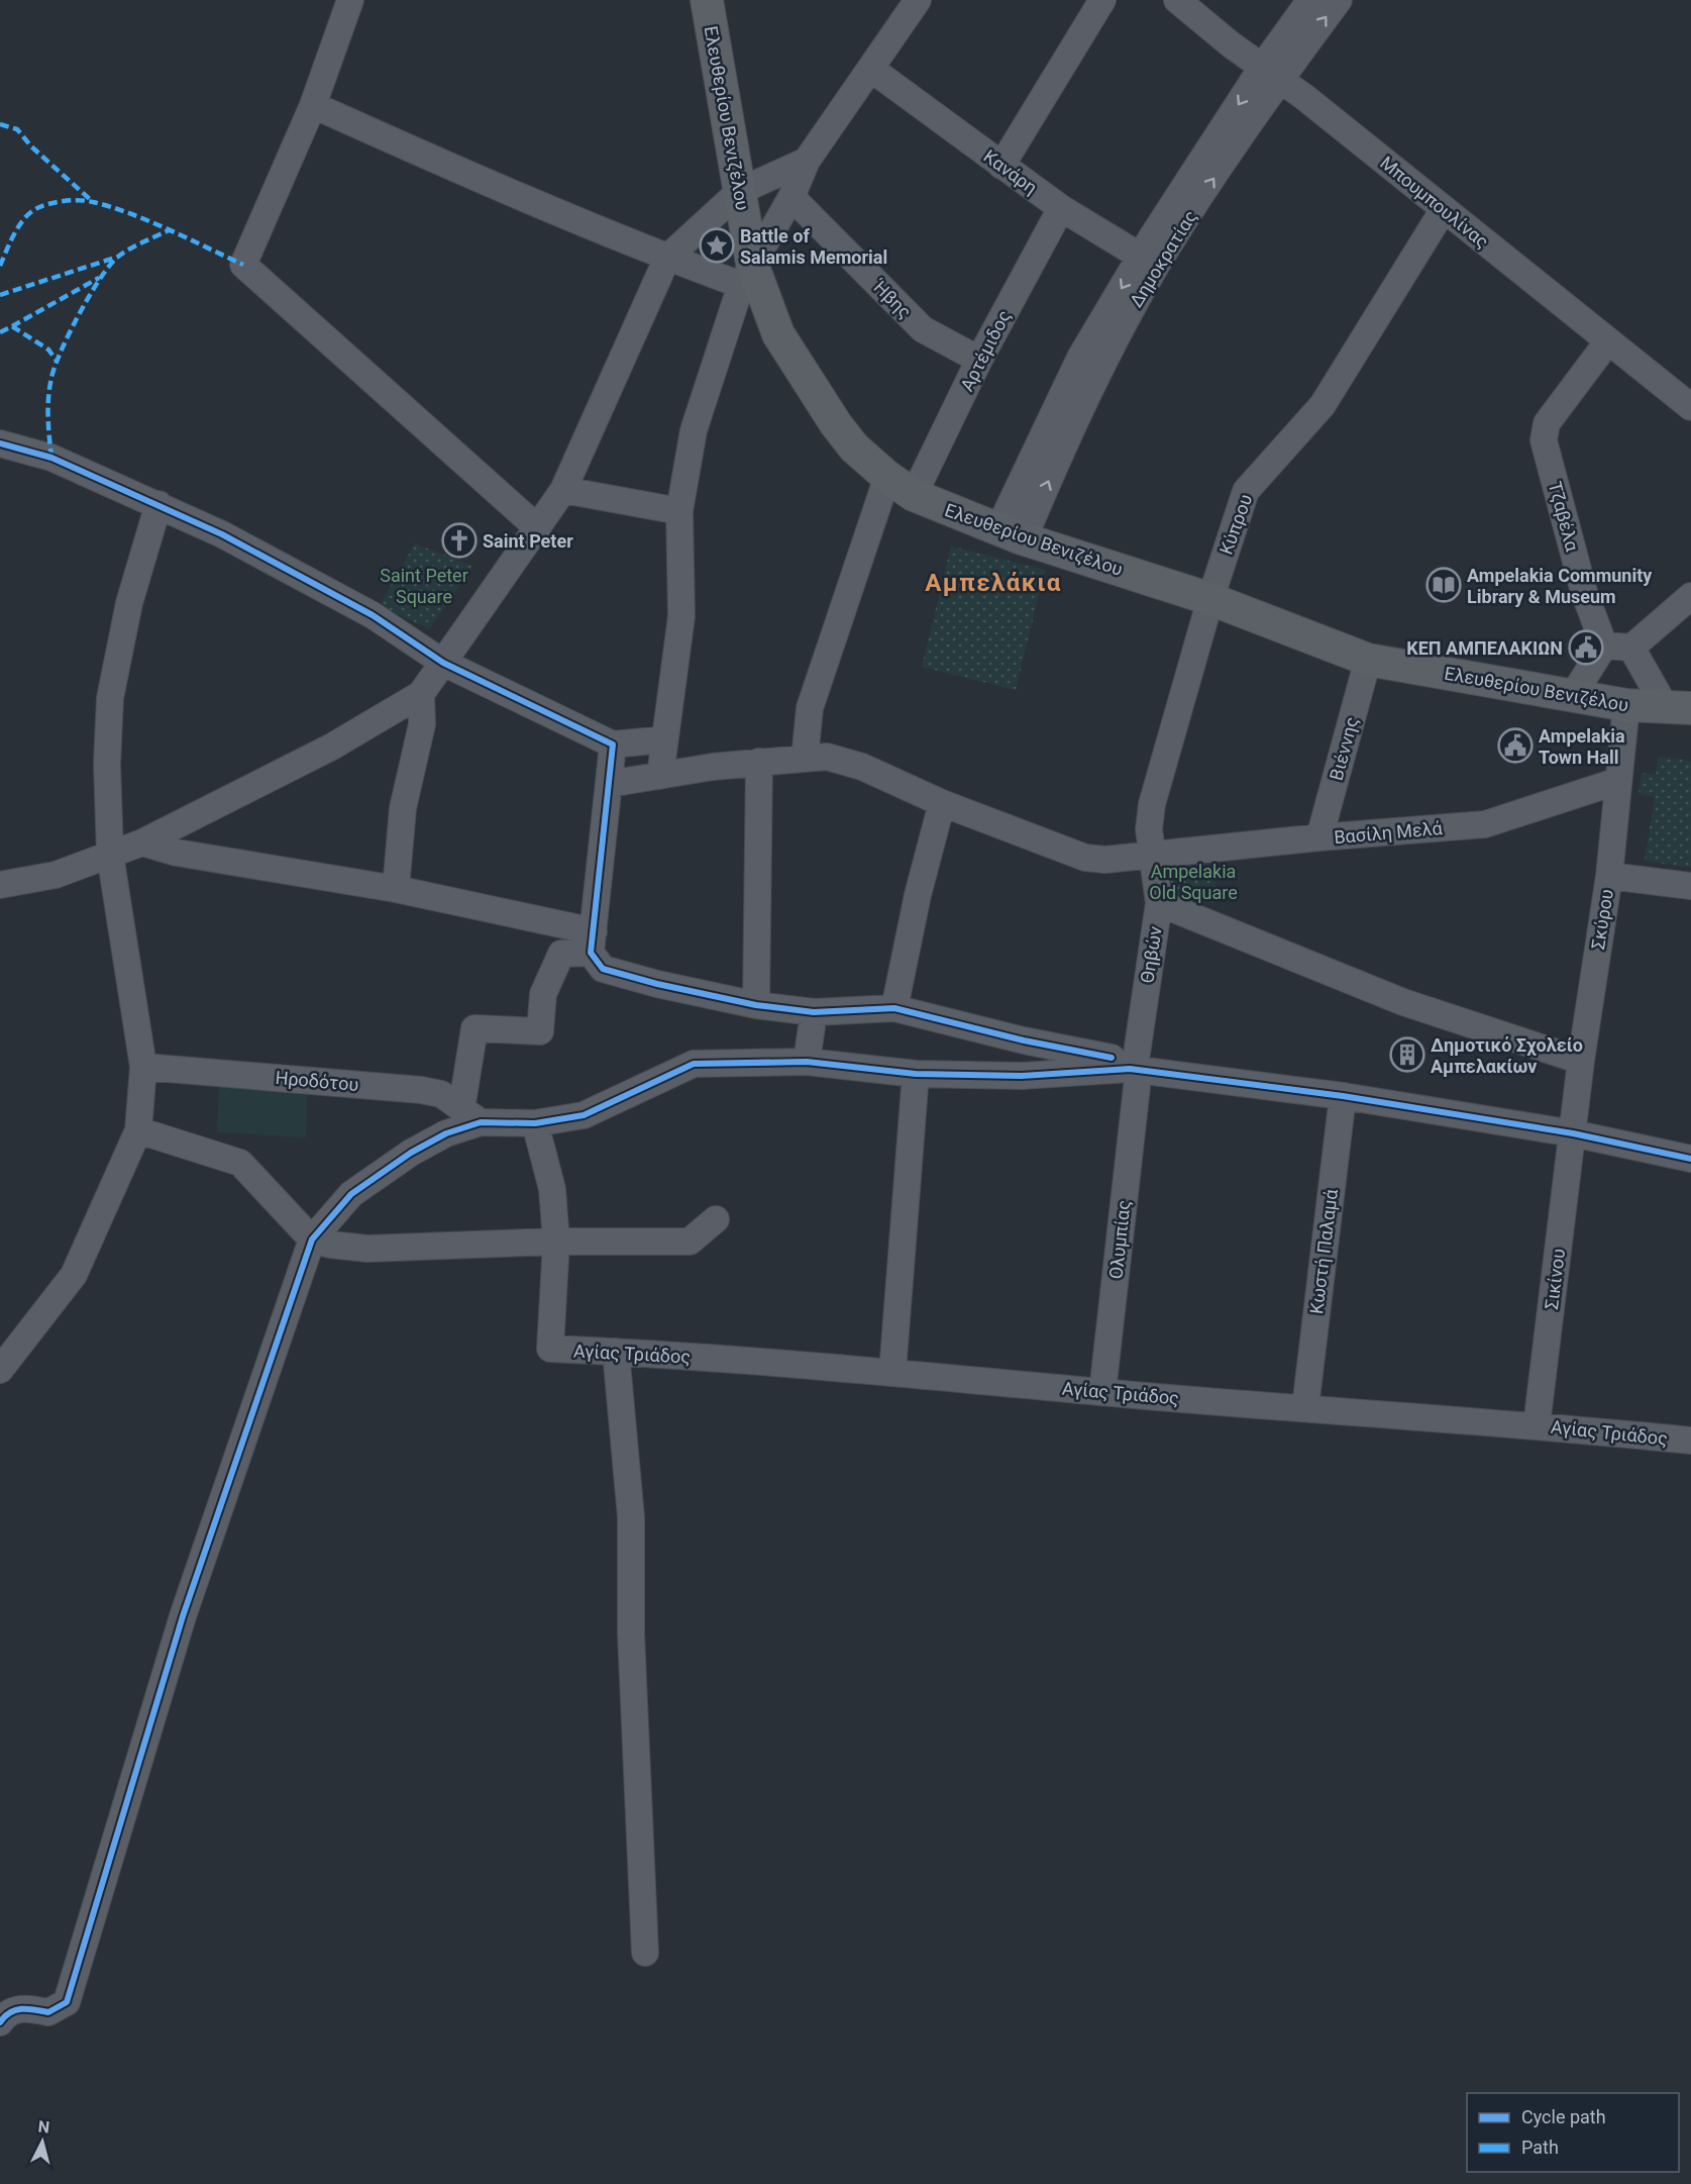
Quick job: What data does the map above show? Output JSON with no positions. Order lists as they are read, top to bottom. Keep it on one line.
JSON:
{"streets":{"main road":["Ελευθερίου Βενιζέλου"],"street":["Κανάρη","Μπουμπουλίνας","Δημοκρατίας","Ήβης","Αρτέμιδος","Τζαβέλα","Κύπρου","Βιέννης","Βασίλη Μελά","Σκύρου","Θηβών","Ηροδότου","Ολυμπίας","Κωστή Παλαμά","Σικίνου","Αγίας Τριάδος"]},"crossings":[["Ελευθερίου Βενιζέλου","Δημοκρατίας"],["Ελευθερίου Βενιζέλου","Αρτέμιδος"],["Ελευθερίου Βενιζέλου","Κύπρου"],["Ελευθερίου Βενιζέλου","Βιέννης"],["Ελευθερίου Βενιζέλου","Σκύρου"],["Κανάρη","Δημοκρατίας"],["Κανάρη","Αρτέμιδος"],["Μπουμπουλίνας","Δημοκρατίας"],["Μπουμπουλίνας","Τζαβέλα"],["Μπουμπουλίνας","Κύπρου"],["Ήβης","Αρτέμιδος"],["Κύπρου","Βασίλη Μελά"],["Κύπρου","Θηβών"],["Βιέννης","Βασίλη Μελά"],["Βασίλη Μελά","Σκύρου"],["Βασίλη Μελά","Θηβών"],["Σκύρου","Σικίνου"],["Ολυμπίας","Αγίας Τριάδος"],["Κωστή Παλαμά","Αγίας Τριάδος"],["Σικίνου","Αγίας Τριάδος"]],"districts":["Αμπελάκια"],"parks":["Saint Peter Square","Ampelakia Old Square"],"places":{"place":["Battle of Salamis Memorial"],"church":["Saint Peter"],"library":["Ampelakia Community Library & Museum"],"public building":["ΚΕΠ ΑΜΠΕΛΑΚΙΩΝ","Ampelakia Town Hall"],"building":["Δημοτικό Σχολείο Αμπελακίων"]},"legend":["Cycle path","Path"],"north":"top"}
